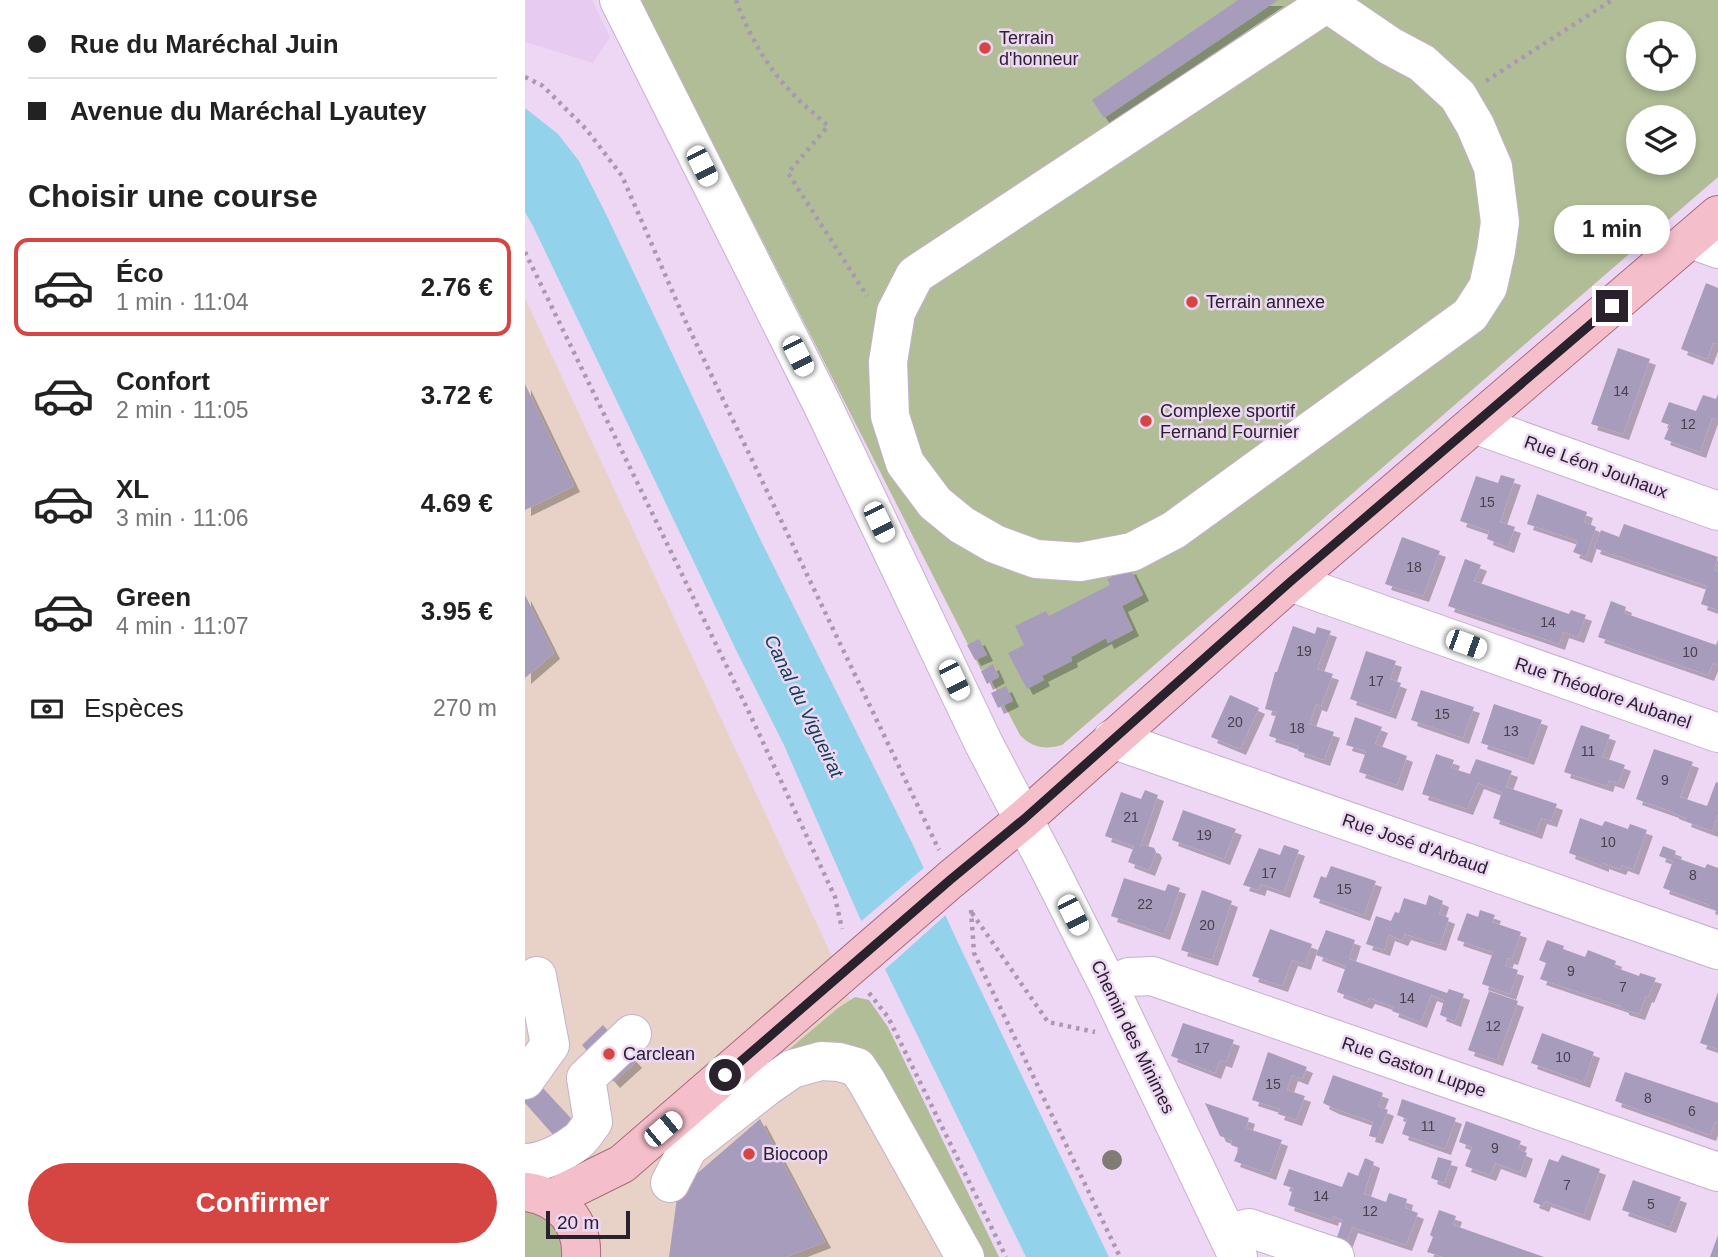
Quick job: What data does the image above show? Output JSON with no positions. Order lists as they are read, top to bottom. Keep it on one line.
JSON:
{"streets":{"street":["Rue Léon Jouhaux","Rue Théodore Aubanel","Rue José d'Arbaud","Chemin des Minimes","Rue Gaston Luppe"]},"crossings":[["Chemin des Minimes","Rue Gaston Luppe"]],"water":["Canal du Vigueirat"],"places":["Terrain d'honneur","Terrain annexe","Complexe sportif Fernand Fournier","Carclean","Biocoop"],"house_numbers":["14","12","15","18","14","19","10","17","15","20","18","13","11","9","21","19","10","17","8","15","22","20","9","7","14","12","17","10","15","8","6","11","9","7","14","5","12"],"scale_bar":"20 m","page":{"banner":["Rue du Maréchal Juin","Avenue du Maréchal Lyautey"],"heading":"Choisir une course","bubble":"1 min","list":[{"name":"Éco","note":"1 min · 11:04","value":"2.76 €"},{"name":"Confort","note":"2 min · 11:05","value":"3.72 €"},{"name":"XL","note":"3 min · 11:06","value":"4.69 €"},{"name":"Green","note":"4 min · 11:07","value":"3.95 €"}],"pay":["Espèces","270 m"],"buttons":"Confirmer","scale":"20 m"}}
